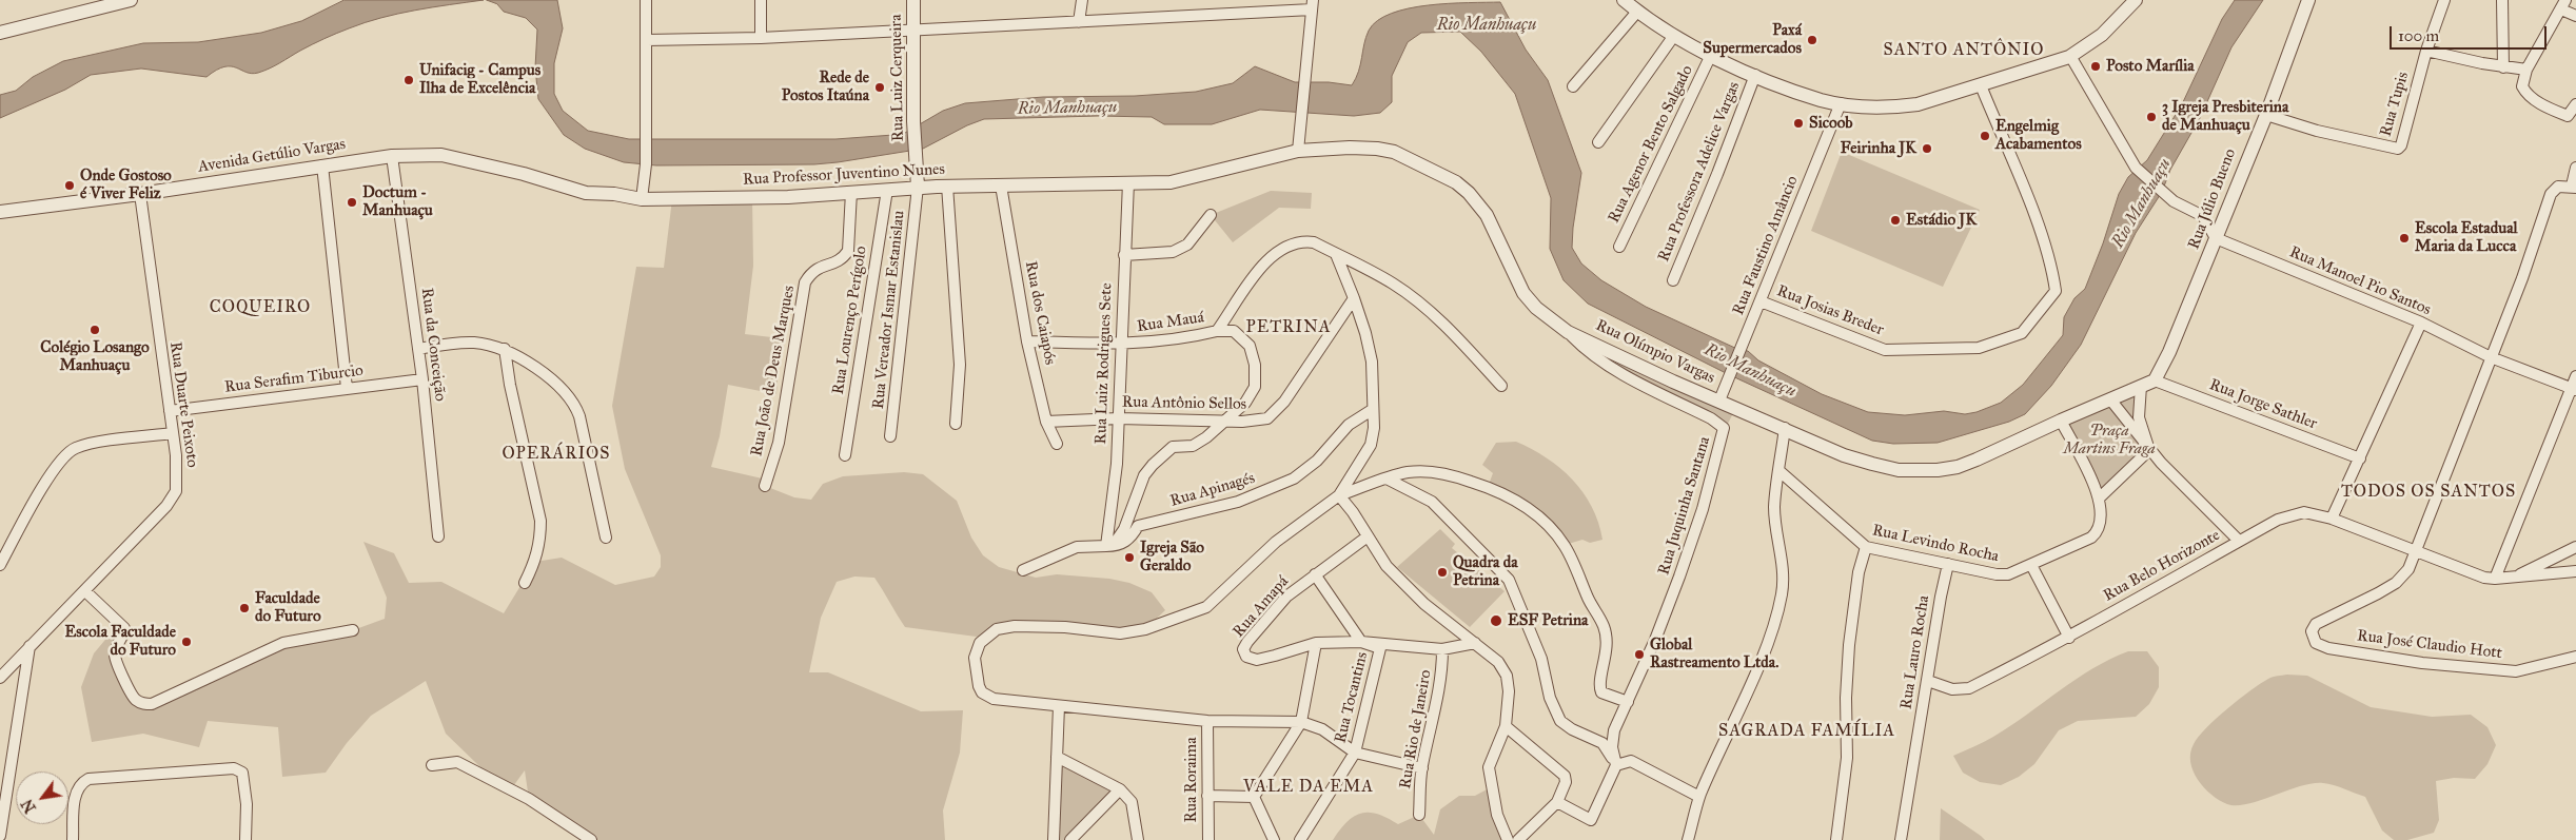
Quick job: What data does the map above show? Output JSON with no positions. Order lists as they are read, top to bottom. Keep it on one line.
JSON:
{"streets":{"street":["Rua Luiz Cerqueira","Rua Tupis","Rua Agenor Bento Salgado","Avenida Getúlio Vargas","Rua Professora Adelice Vargas","Rua Professor Juventino Nunes","Rua Júlio Bueno","Rua Faustino Amâncio","Rua Manoel Pio Santos","Rua Vereador Ismar Estanislau","Rua Josias Breder","Rua dos Caiapós","Rua Lourenço Perígolo","Rua Mauá","Rua da Conceição","Rua Olímpio Vargas","Rua Luiz Rodrigues Sete","Rua João de Deus Marques","Rua Serafim Tiburcio","Rua Antônio Sellos","Rua Duarte Peixoto","Rua Jorge Sathler","Rua Apinagés","Rua Juquinha Santana","Rua Levindo Rocha","Rua Belo Horizonte","Rua Amapá","Rua José Claudio Hott","Rua Lauro Rocha","Rua Tocantins","Rua Rio de Janeiro","Rua Roraima"]},"crossings":[["Rua Luiz Cerqueira","Rua Professor Juventino Nunes"],["Rua Luiz Cerqueira","Rua Vereador Ismar Estanislau"],["Rua Tupis","Rua Júlio Bueno"],["Avenida Getúlio Vargas","Rua Professor Juventino Nunes"],["Avenida Getúlio Vargas","Rua da Conceição"],["Avenida Getúlio Vargas","Rua Duarte Peixoto"],["Rua Professor Juventino Nunes","Rua Vereador Ismar Estanislau"],["Rua Professor Juventino Nunes","Rua dos Caiapós"],["Rua Professor Juventino Nunes","Rua Lourenço Perígolo"],["Rua Professor Juventino Nunes","Rua da Conceição"],["Rua Professor Juventino Nunes","Rua Olímpio Vargas"],["Rua Professor Juventino Nunes","Rua Luiz Rodrigues Sete"],["Rua Professor Juventino Nunes","Rua João de Deus Marques"],["Rua Júlio Bueno","Rua Manoel Pio Santos"],["Rua Júlio Bueno","Rua Olímpio Vargas"],["Rua Júlio Bueno","Rua Jorge Sathler"],["Rua Faustino Amâncio","Rua Josias Breder"],["Rua Faustino Amâncio","Rua Olímpio Vargas"],["Rua dos Caiapós","Rua Mauá"],["Rua dos Caiapós","Rua Antônio Sellos"],["Rua Mauá","Rua Luiz Rodrigues Sete"],["Rua da Conceição","Rua Serafim Tiburcio"],["Rua Olímpio Vargas","Rua Jorge Sathler"],["Rua Olímpio Vargas","Rua Juquinha Santana"],["Rua Luiz Rodrigues Sete","Rua Antônio Sellos"],["Rua Luiz Rodrigues Sete","Rua Apinagés"],["Rua Serafim Tiburcio","Rua Duarte Peixoto"],["Rua Levindo Rocha","Rua Lauro Rocha"],["Rua Belo Horizonte","Rua José Claudio Hott"],["Rua Belo Horizonte","Rua Lauro Rocha"],["Rua Amapá","Rua Tocantins"],["Rua Amapá","Rua Rio de Janeiro"]],"districts":["SANTO ANTÔNIO","COQUEIRO","PETRINA","OPERÁRIOS","TODOS OS SANTOS","SAGRADA FAMÍLIA","VALE DA EMA"],"water":["Rio Manhuaçu"],"parks":["Praça Martins Fraga"],"places":["Paxá Supermercados","Posto Marília","Unifacig - Campus Ilha de Excelência","Rede de Postos Itaúna","3 Igreja Presbiterina de Manhuaçu","Sicoob","Engelmig Acabamentos","Feirinha JK","Onde Gostoso é Viver Feliz","Doctum - Manhuaçu","Estádio JK","Escola Estadual Maria da Lucca","Colégio Losango Manhuaçu","Igreja São Geraldo","Quadra da Petrina","Faculdade do Futuro","ESF Petrina","Escola Faculdade do Futuro","Global Rastreamento Ltda."],"scale_bar":"100 m","north":"bottom left"}
